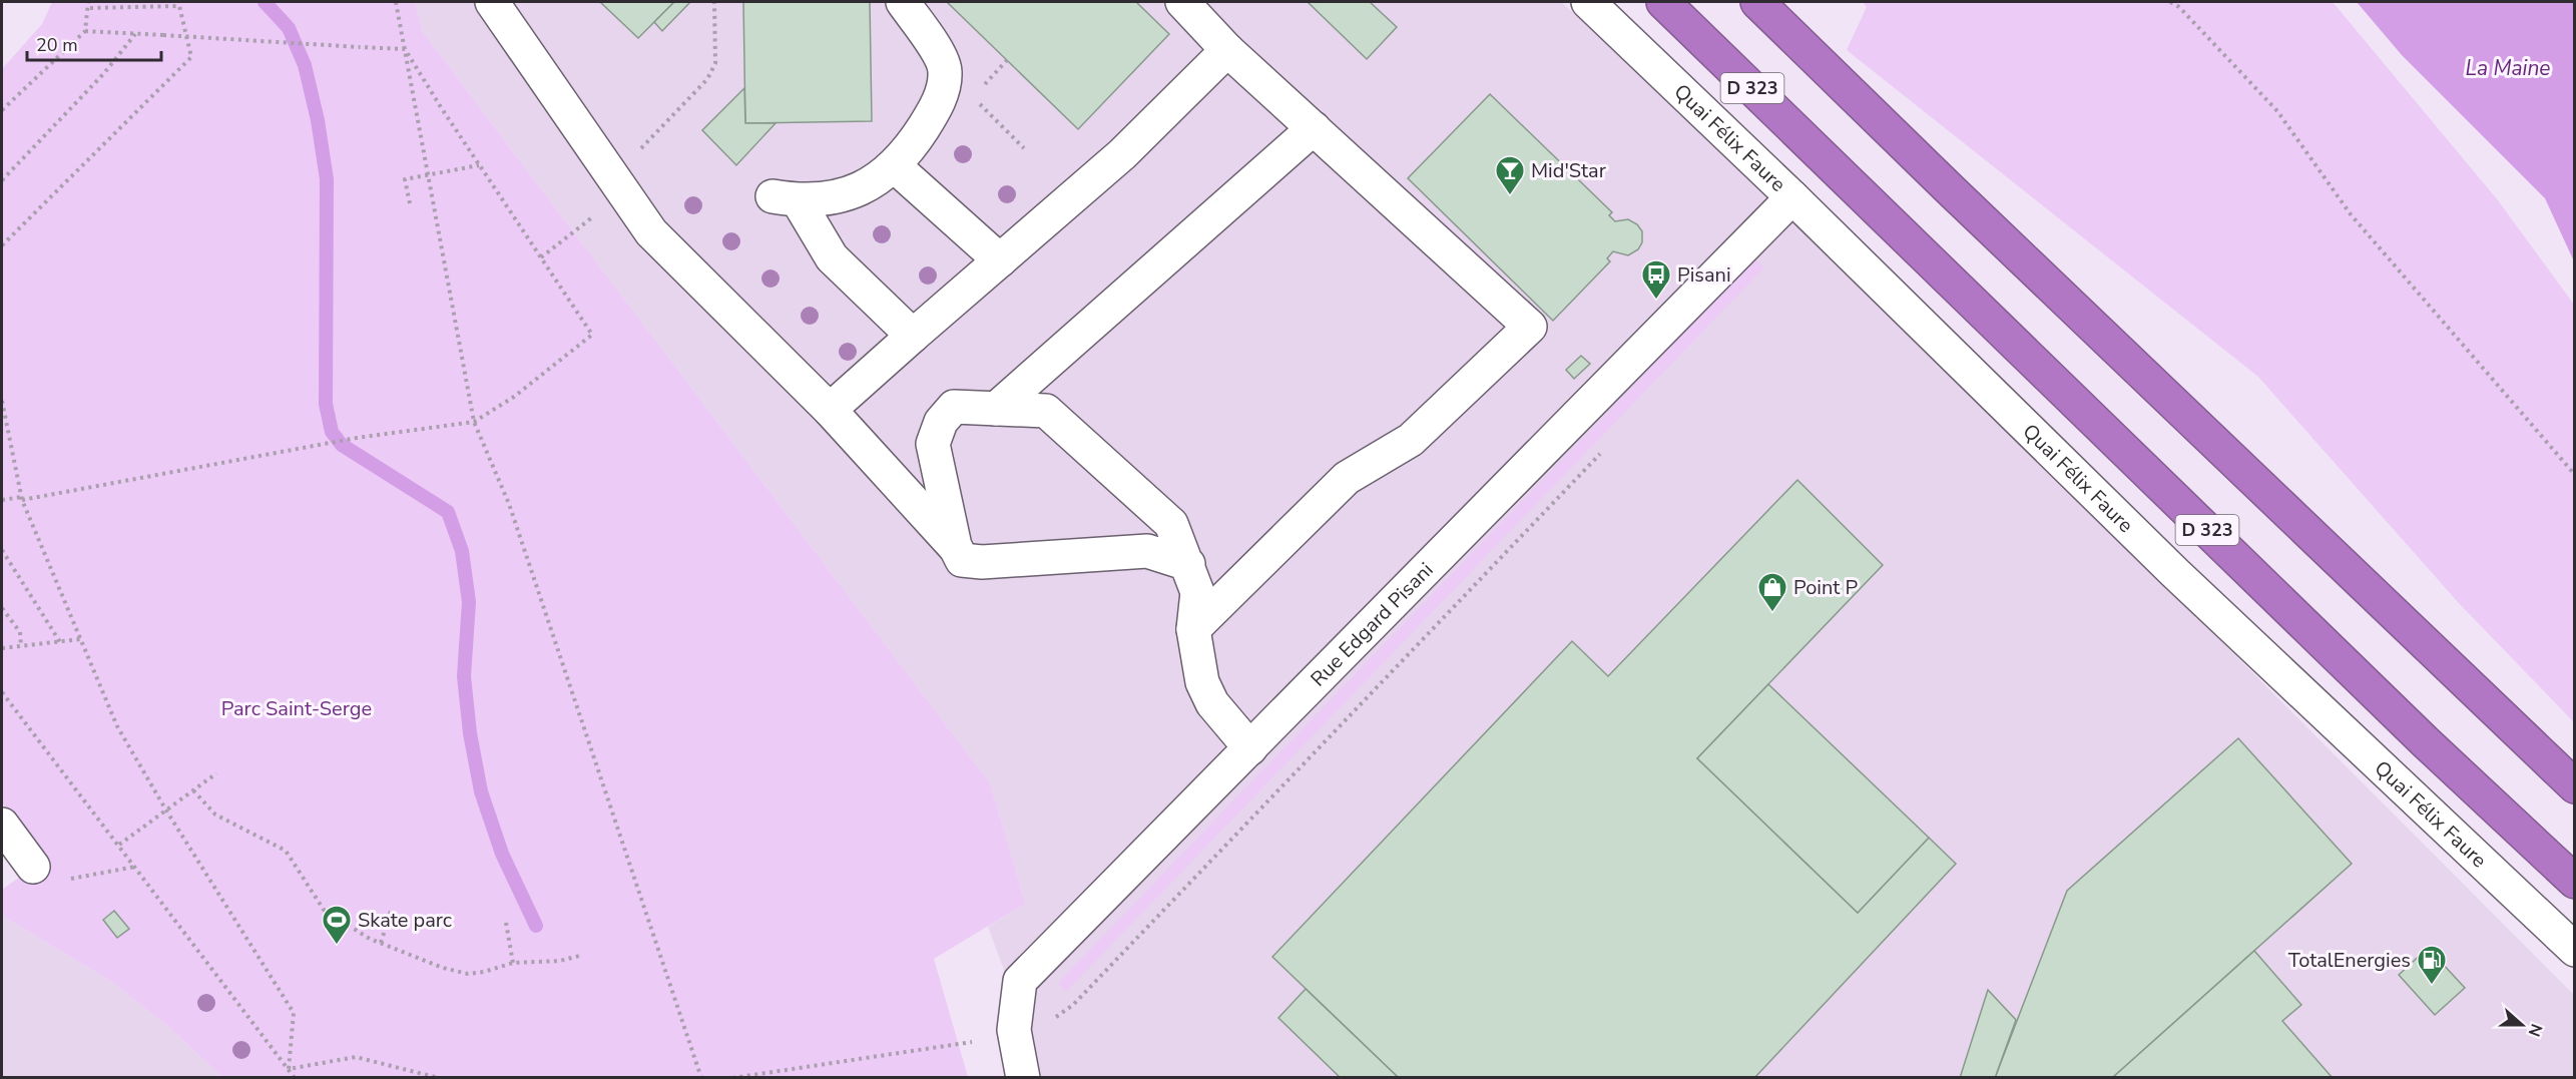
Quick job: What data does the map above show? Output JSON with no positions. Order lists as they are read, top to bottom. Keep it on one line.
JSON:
{"streets":{"highway":["D 323"],"street":["Quai Félix Faure","Rue Edgard Pisani"]},"crossings":[["Quai Félix Faure","Rue Edgard Pisani"]],"water":["La Maine"],"parks":["Parc Saint-Serge"],"places":{"bar":["Mid'Star"],"bus stop":["Pisani"],"shop":["Point P"],"sports":["Skate parc"],"fuel station":["TotalEnergies"]},"scale_bar":"20 m","north":"right"}
